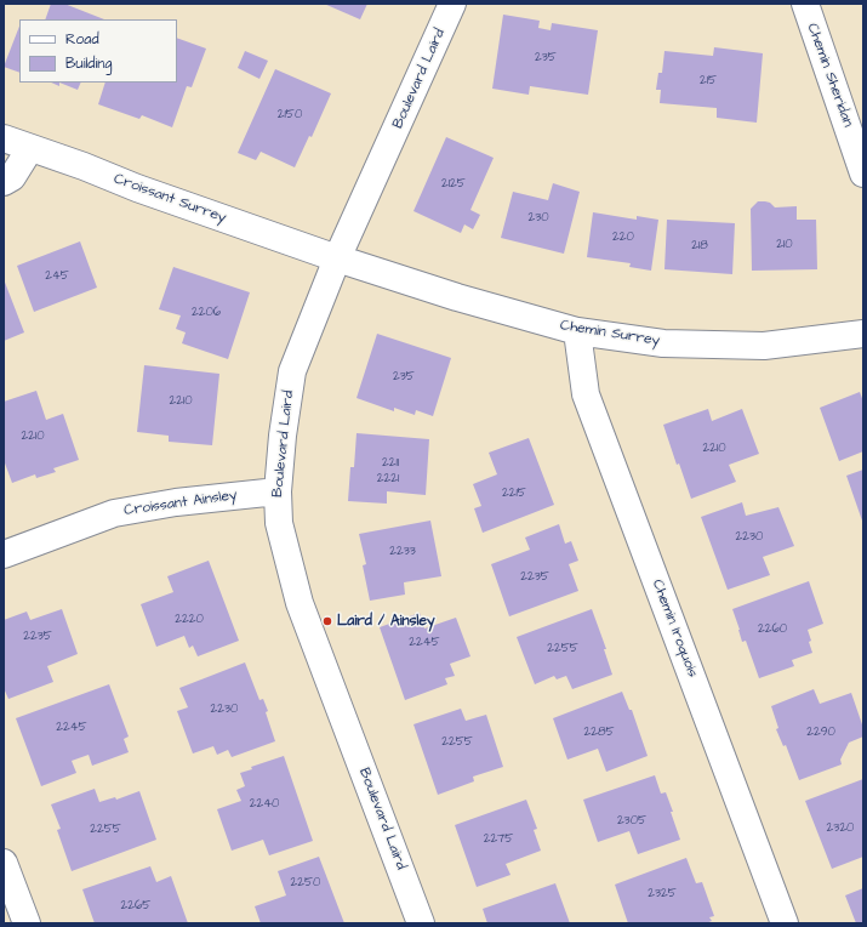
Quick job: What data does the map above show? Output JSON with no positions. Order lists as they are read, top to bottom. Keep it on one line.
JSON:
{"streets":{"street":["Chemin Sheridan","Boulevard Laird","Croissant Surrey","Chemin Surrey","Croissant Ainsley","Chemin Iroquois"]},"crossings":[["Boulevard Laird","Croissant Surrey"],["Boulevard Laird","Chemin Surrey"],["Boulevard Laird","Croissant Ainsley"],["Croissant Surrey","Chemin Surrey"],["Chemin Surrey","Chemin Iroquois"]],"places":["Laird / Ainsley"],"house_numbers":["235","215","2150","2125","230","220","210","218","245","2206","235","2210","2210","2210","2211","2221","2215","2230","2233","2235","2220","2260","2235","2245","2255","2230","2245","2285","2290","2255","2240","2305","2320","2255","2275","2250","2325","2265"],"legend":["Road","Building"]}
